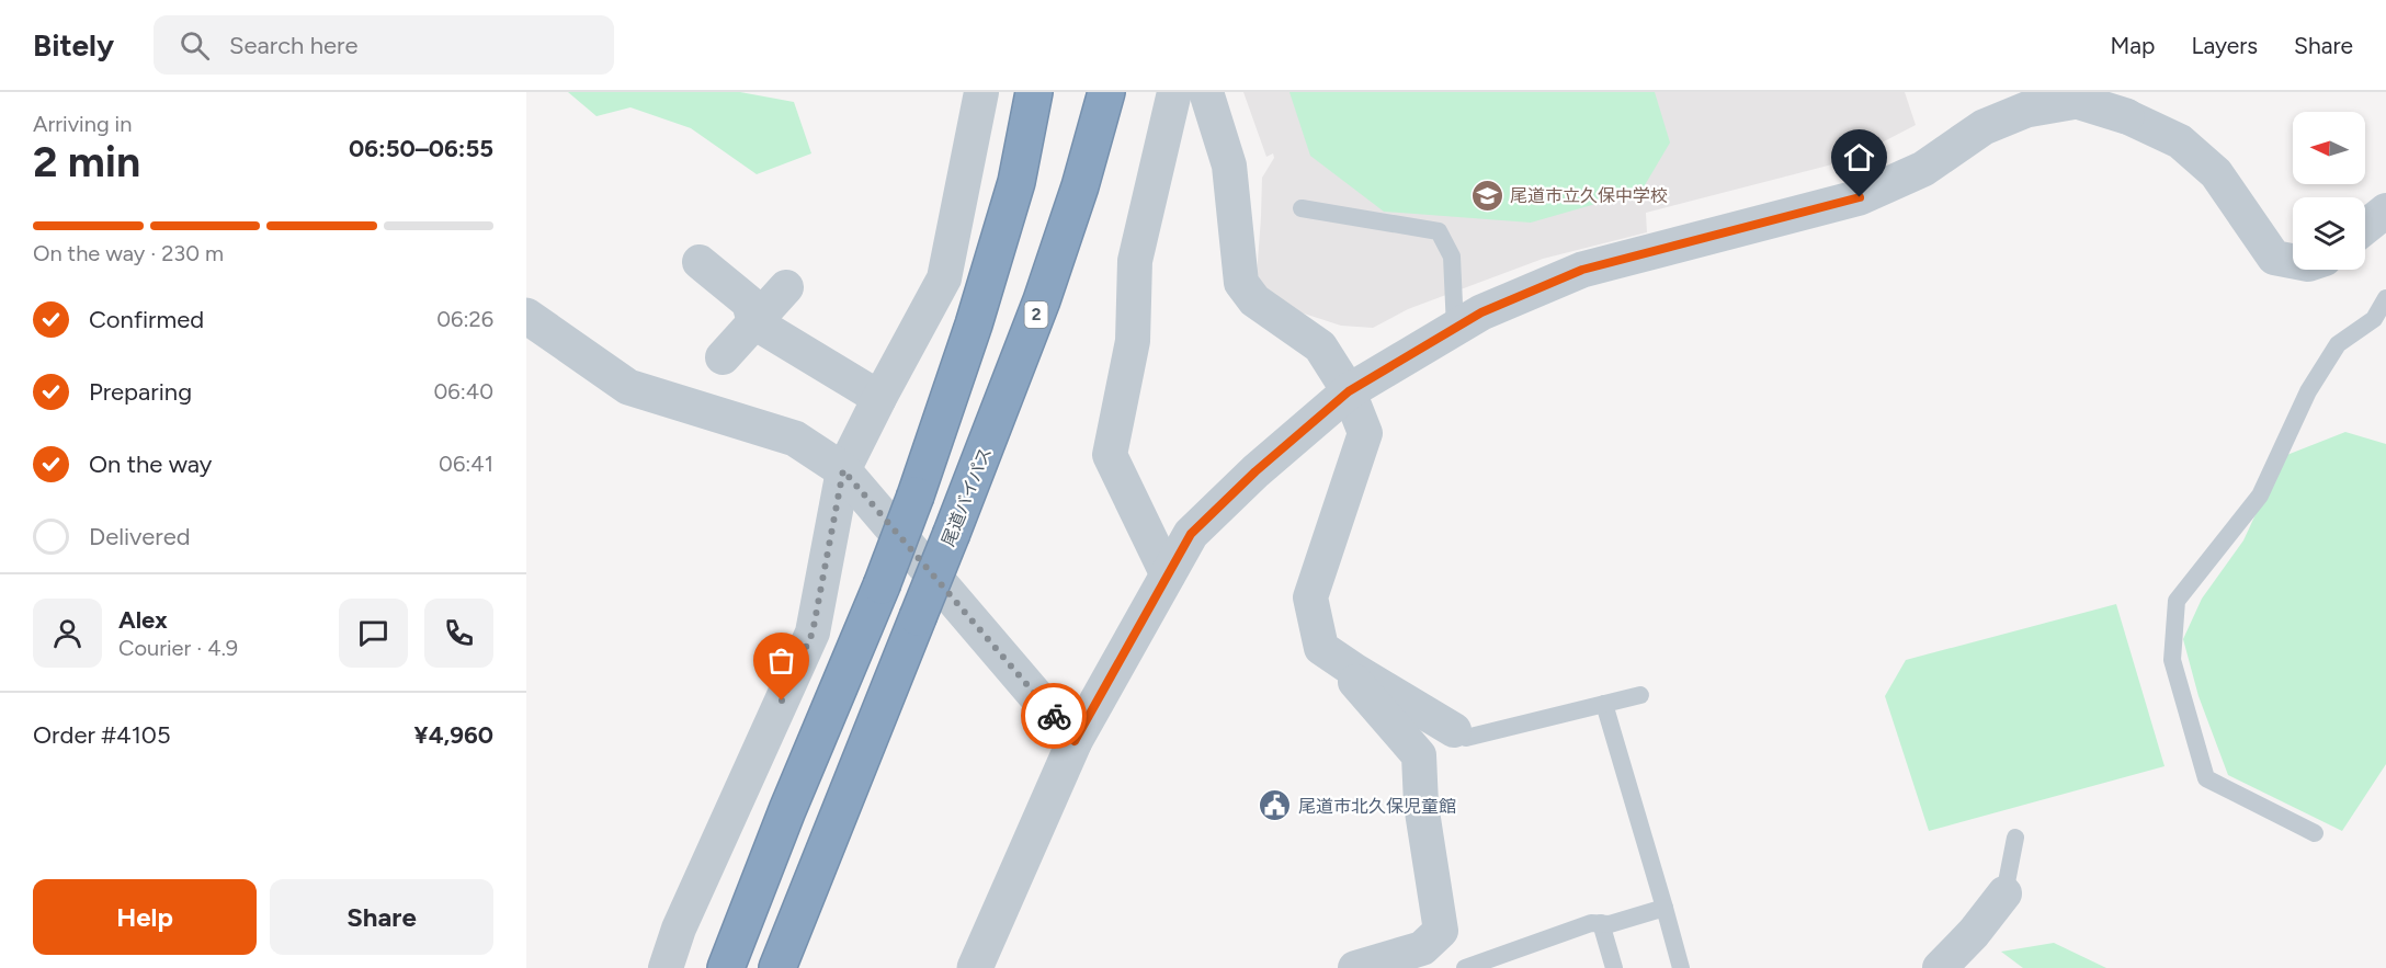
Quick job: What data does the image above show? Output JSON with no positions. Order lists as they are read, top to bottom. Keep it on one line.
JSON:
{"streets":{"highway":["2","尾道バイパス"]},"places":{"school or university":["尾道市立久保中学校"],"public building":["尾道市北久保児童館"]},"north":"left","page":{"header":"Bitely","search":"Search here","nav":["Map","Layers","Share"],"heading":["2 min","Arriving in","06:50–06:55"],"panel":["Alex","Courier · 4.9","Order #4105","¥4,960"],"bar":"On the way · 230 m","list":[["Confirmed","06:26"],["Preparing","06:40"],["On the way","06:41"],"Delivered"],"buttons":["Help","Share"]}}
